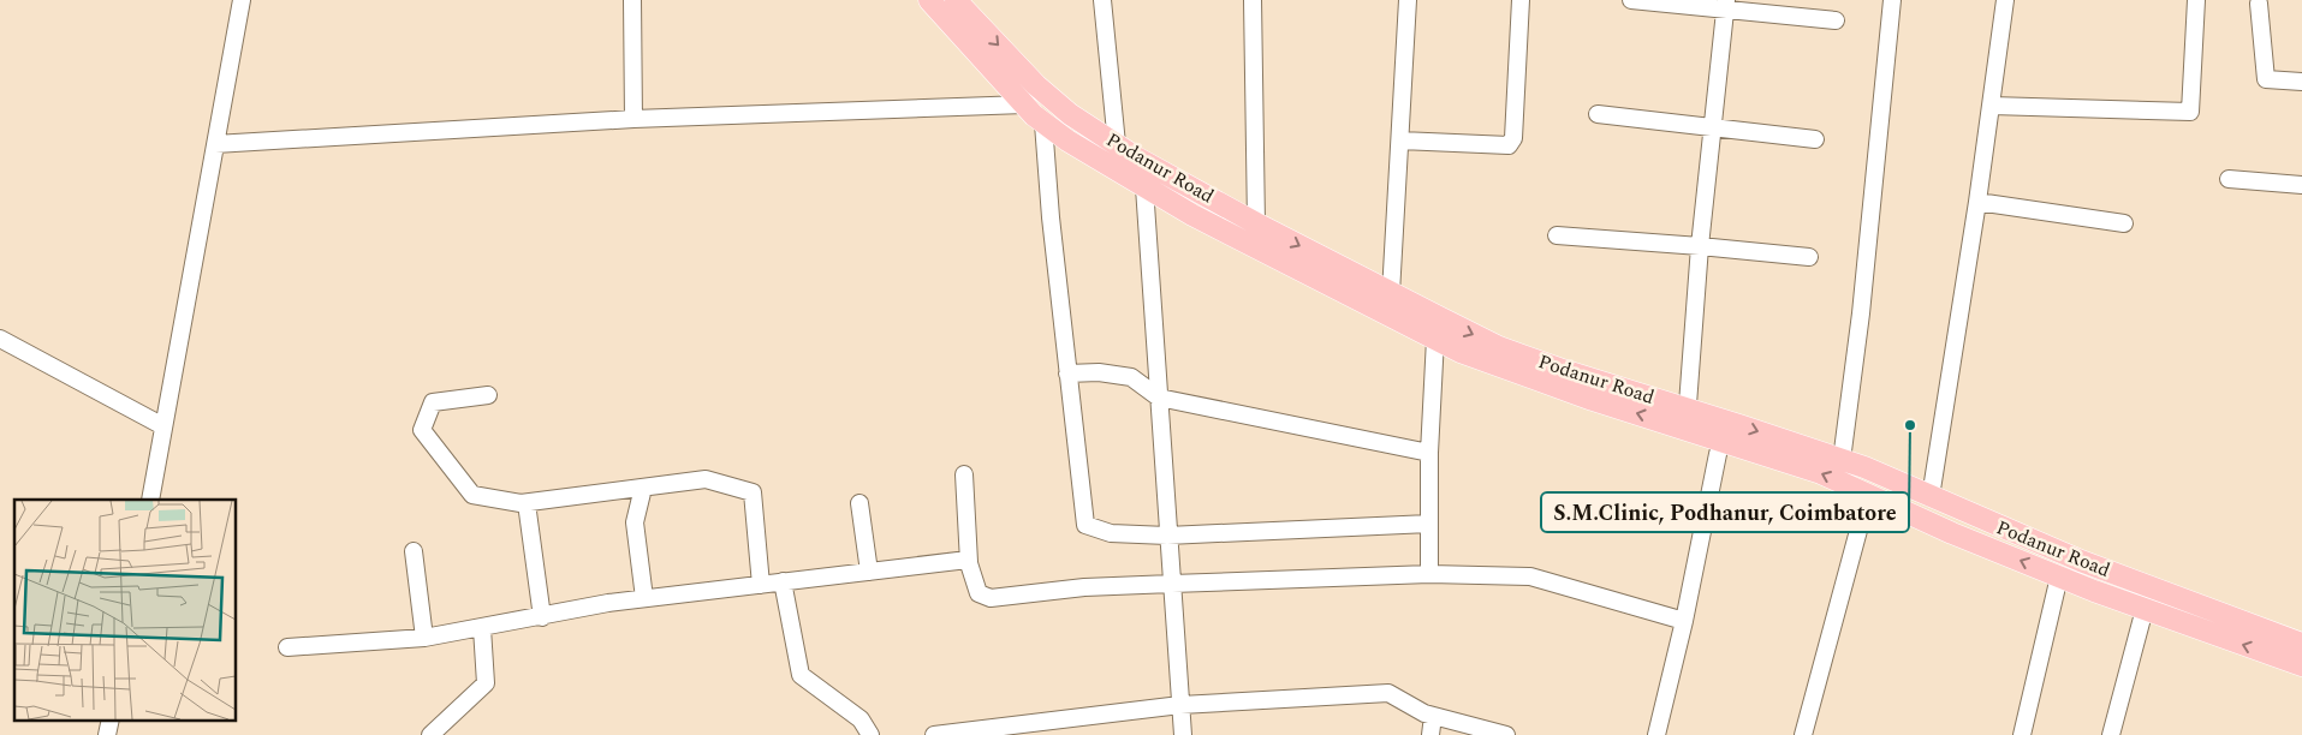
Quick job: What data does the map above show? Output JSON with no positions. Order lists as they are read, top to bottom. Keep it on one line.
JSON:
{"streets":{"main road":["Podanur Road"]},"places":["S.M.Clinic, Podhanur, Coimbatore"]}
